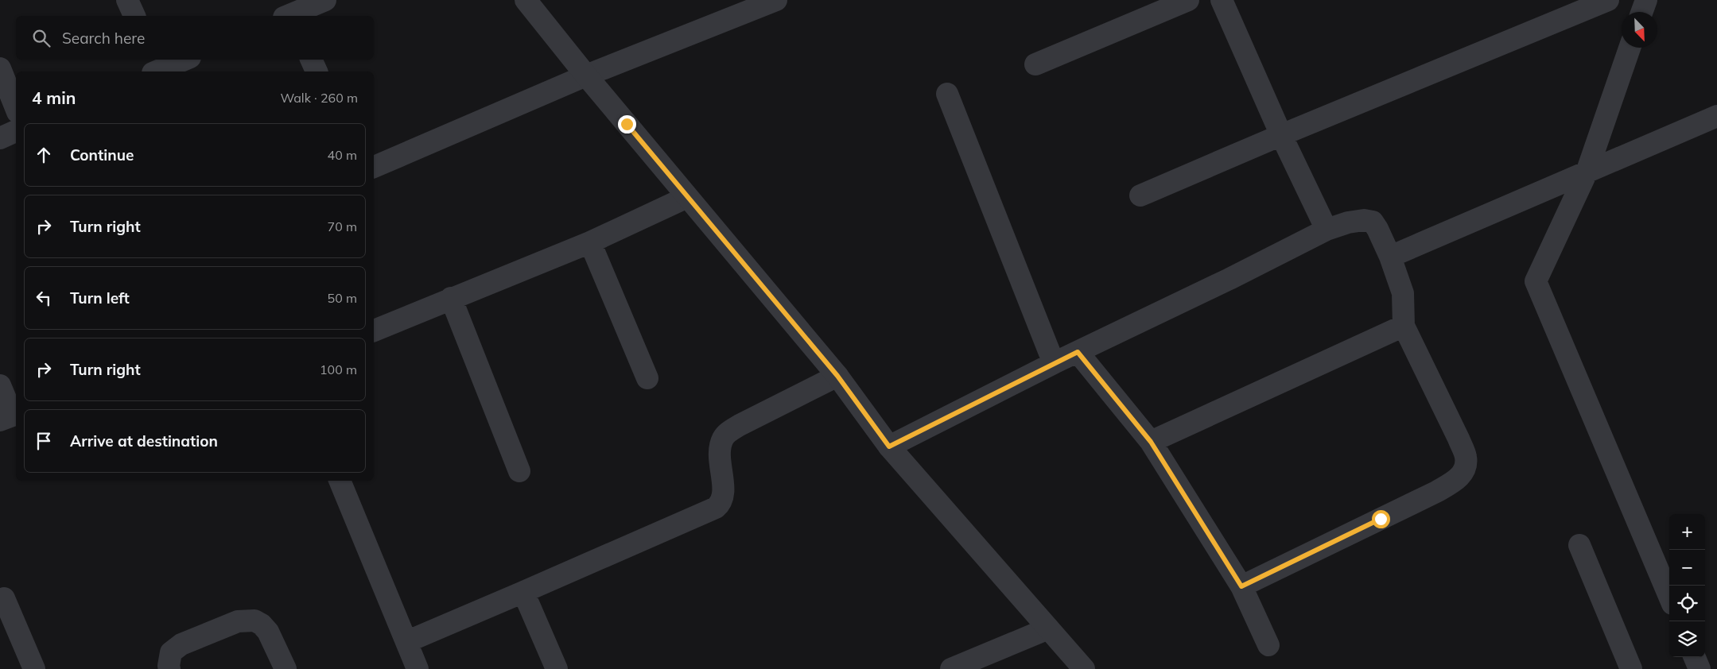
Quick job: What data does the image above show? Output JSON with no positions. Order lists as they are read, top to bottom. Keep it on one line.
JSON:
{"north":"bottom right","page":{"search":"Search here","heading":["4 min","Walk · 260 m"],"list":[["Continue","40 m"],["Turn right","70 m"],["Turn left","50 m"],["Turn right","100 m"],"Arrive at destination"],"map_buttons":["+","−"]}}
